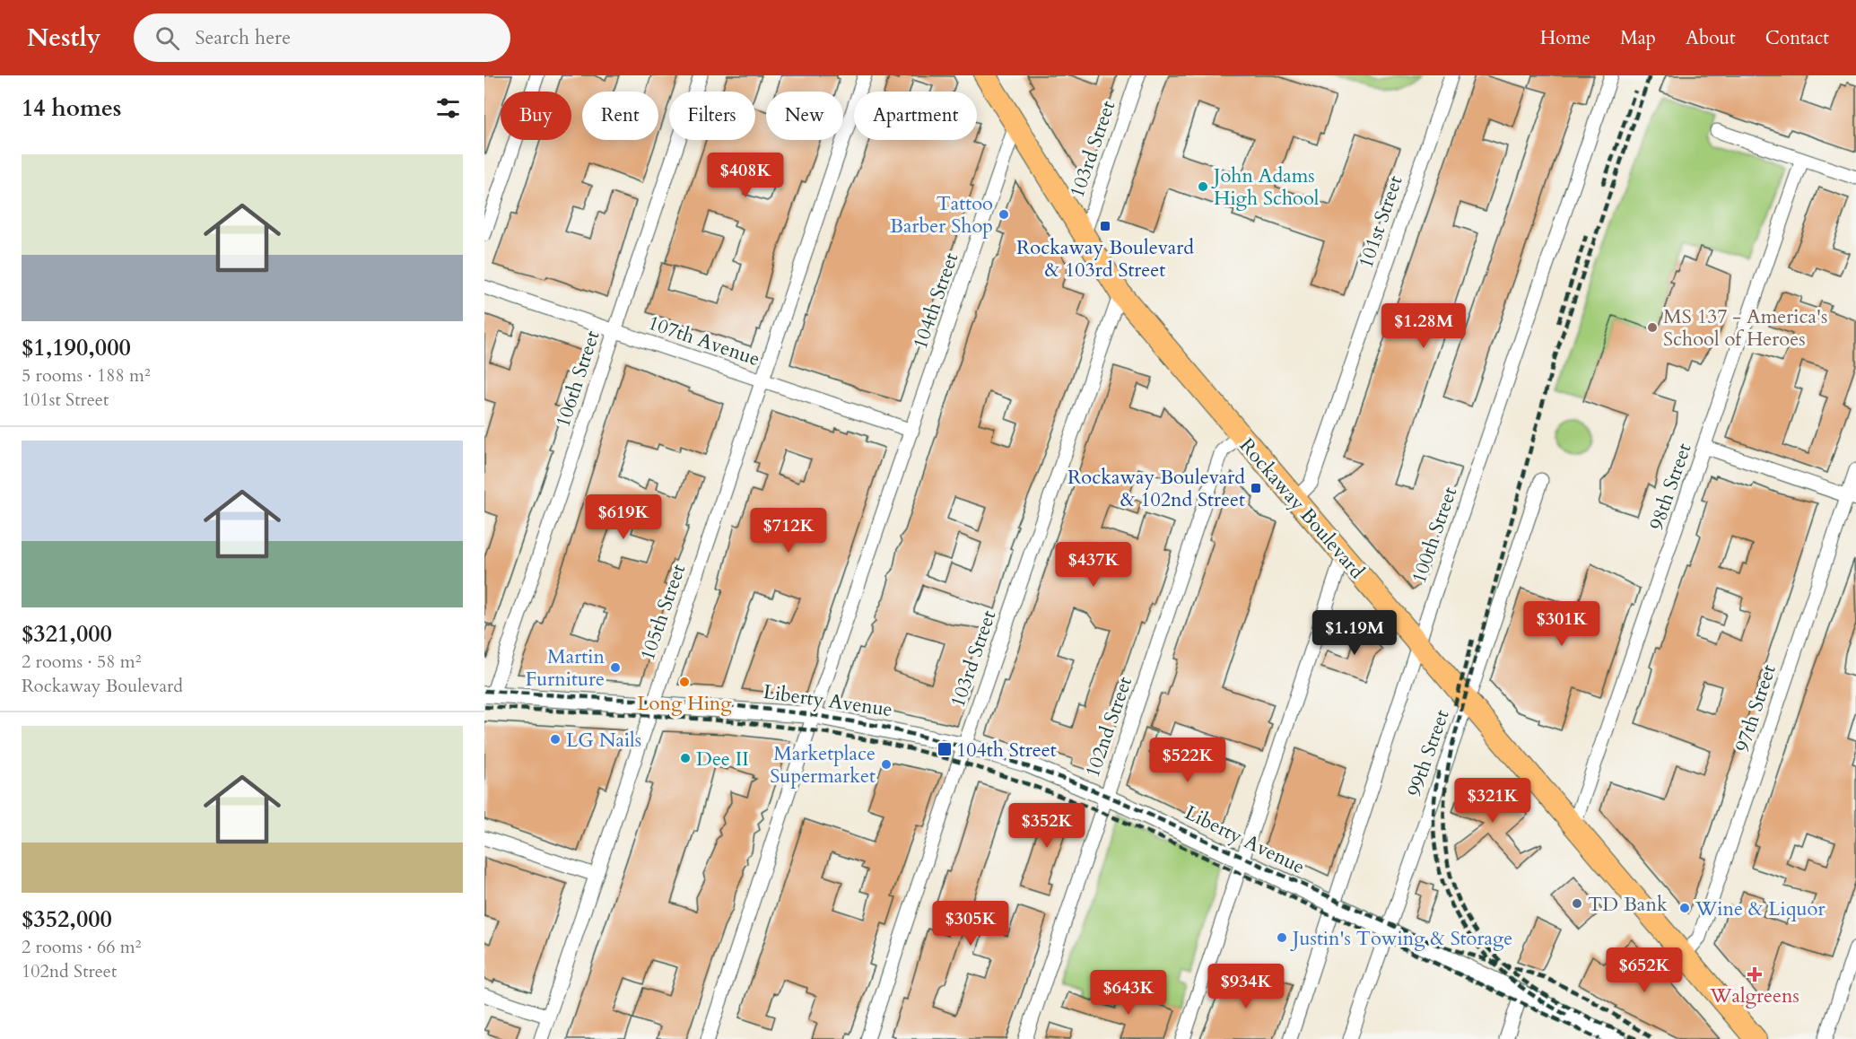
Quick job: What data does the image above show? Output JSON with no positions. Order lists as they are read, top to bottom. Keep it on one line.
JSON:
{"streets":{"main road":["Rockaway Boulevard"],"street":["103rd Street","101st Street","104th Street","107th Avenue","106th Street","98th Street","100th Street","105th Street","Liberty Avenue","97th Street","102nd Street","99th Street"]},"crossings":[["103rd Street","Rockaway Boulevard"],["103rd Street","Liberty Avenue"],["101st Street","Rockaway Boulevard"],["104th Street","107th Avenue"],["104th Street","Rockaway Boulevard"],["104th Street","Liberty Avenue"],["107th Avenue","106th Street"],["107th Avenue","105th Street"],["106th Street","Liberty Avenue"],["98th Street","Rockaway Boulevard"],["Rockaway Boulevard","100th Street"],["Rockaway Boulevard","97th Street"],["Rockaway Boulevard","102nd Street"],["Rockaway Boulevard","99th Street"],["100th Street","Liberty Avenue"],["105th Street","Liberty Avenue"],["Liberty Avenue","102nd Street"],["Liberty Avenue","99th Street"]],"places":{"other":["John Adams High School","Tattoo Barber Shop","MS 137 - America's School of Heroes","Martin Furniture","Long Hing","LG Nails","Dee II","Marketplace Supermarket","TD Bank","Wine & Liquor","Justin's Towing & Storage"],"transit":["Rockaway Boulevard & 103rd Street","Rockaway Boulevard & 102nd Street","104th Street"],"health":["Walgreens"]},"page":{"header":"Nestly","search":"Search here","nav":["Home","Map","About","Contact"],"heading":"14 homes","chip":["Buy","Rent","Filters","New","Apartment"],"list":[{"name":"$1,190,000","note":"5 rooms · 188 m² · 101st Street"},{"name":"$321,000","note":"2 rooms · 58 m² · Rockaway Boulevard"},{"name":"$352,000","note":"2 rooms · 66 m² · 102nd Street"}],"price":["$408K","$1.28M","$619K","$712K","$437K","$301K","$1.19M","$522K","$321K","$352K","$305K","$652K","$934K","$643K"]}}
